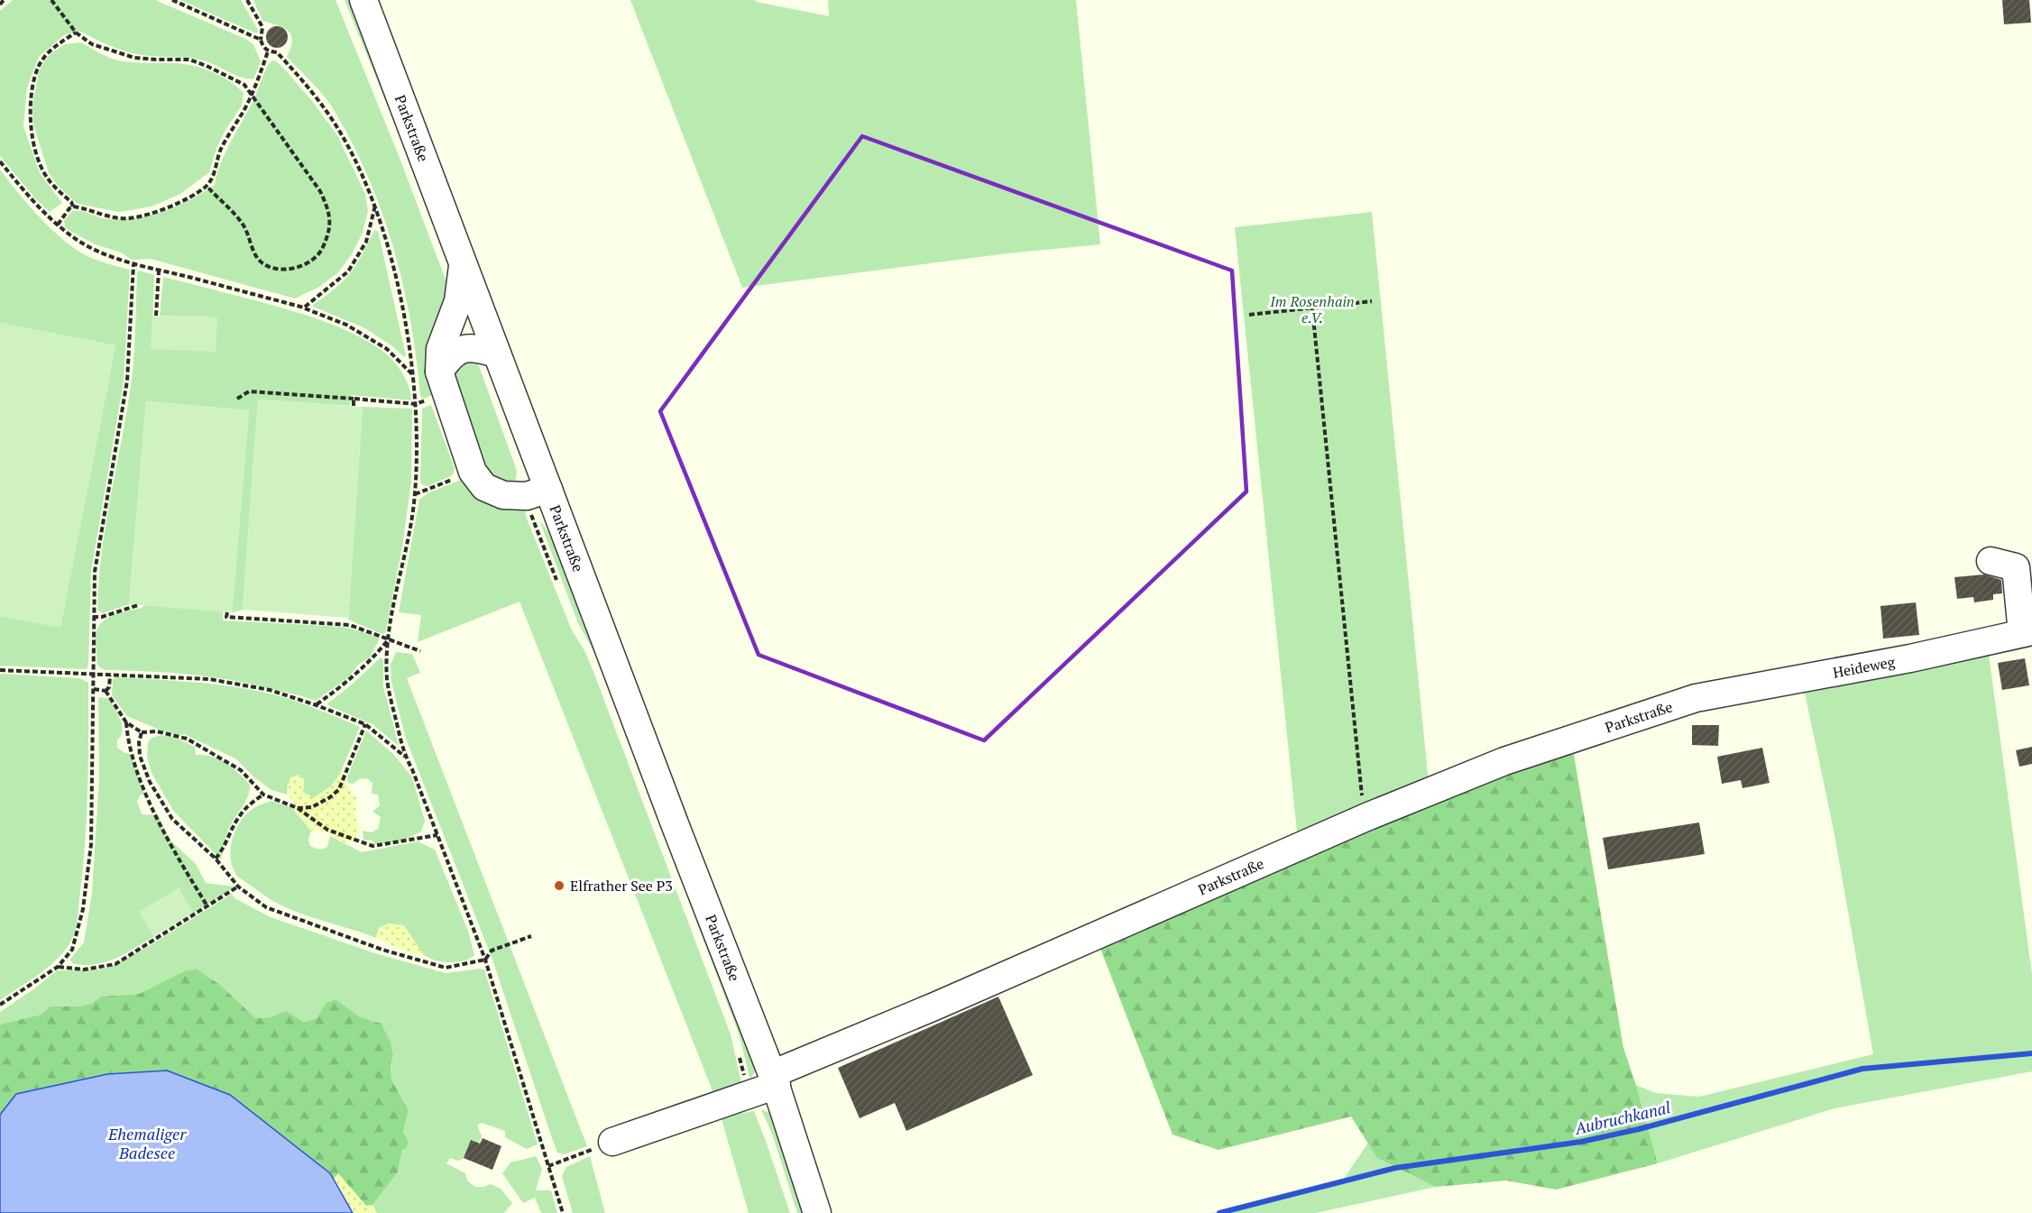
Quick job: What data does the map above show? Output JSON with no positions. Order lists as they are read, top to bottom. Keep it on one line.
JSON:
{"streets":{"street":["Parkstraße","Heideweg"]},"crossings":[["Parkstraße","Heideweg"]],"water":["Aubruchkanal","Ehemaliger Badesee"],"parks":["Im Rosenhain e.V."],"places":["Elfrather See P3"]}
